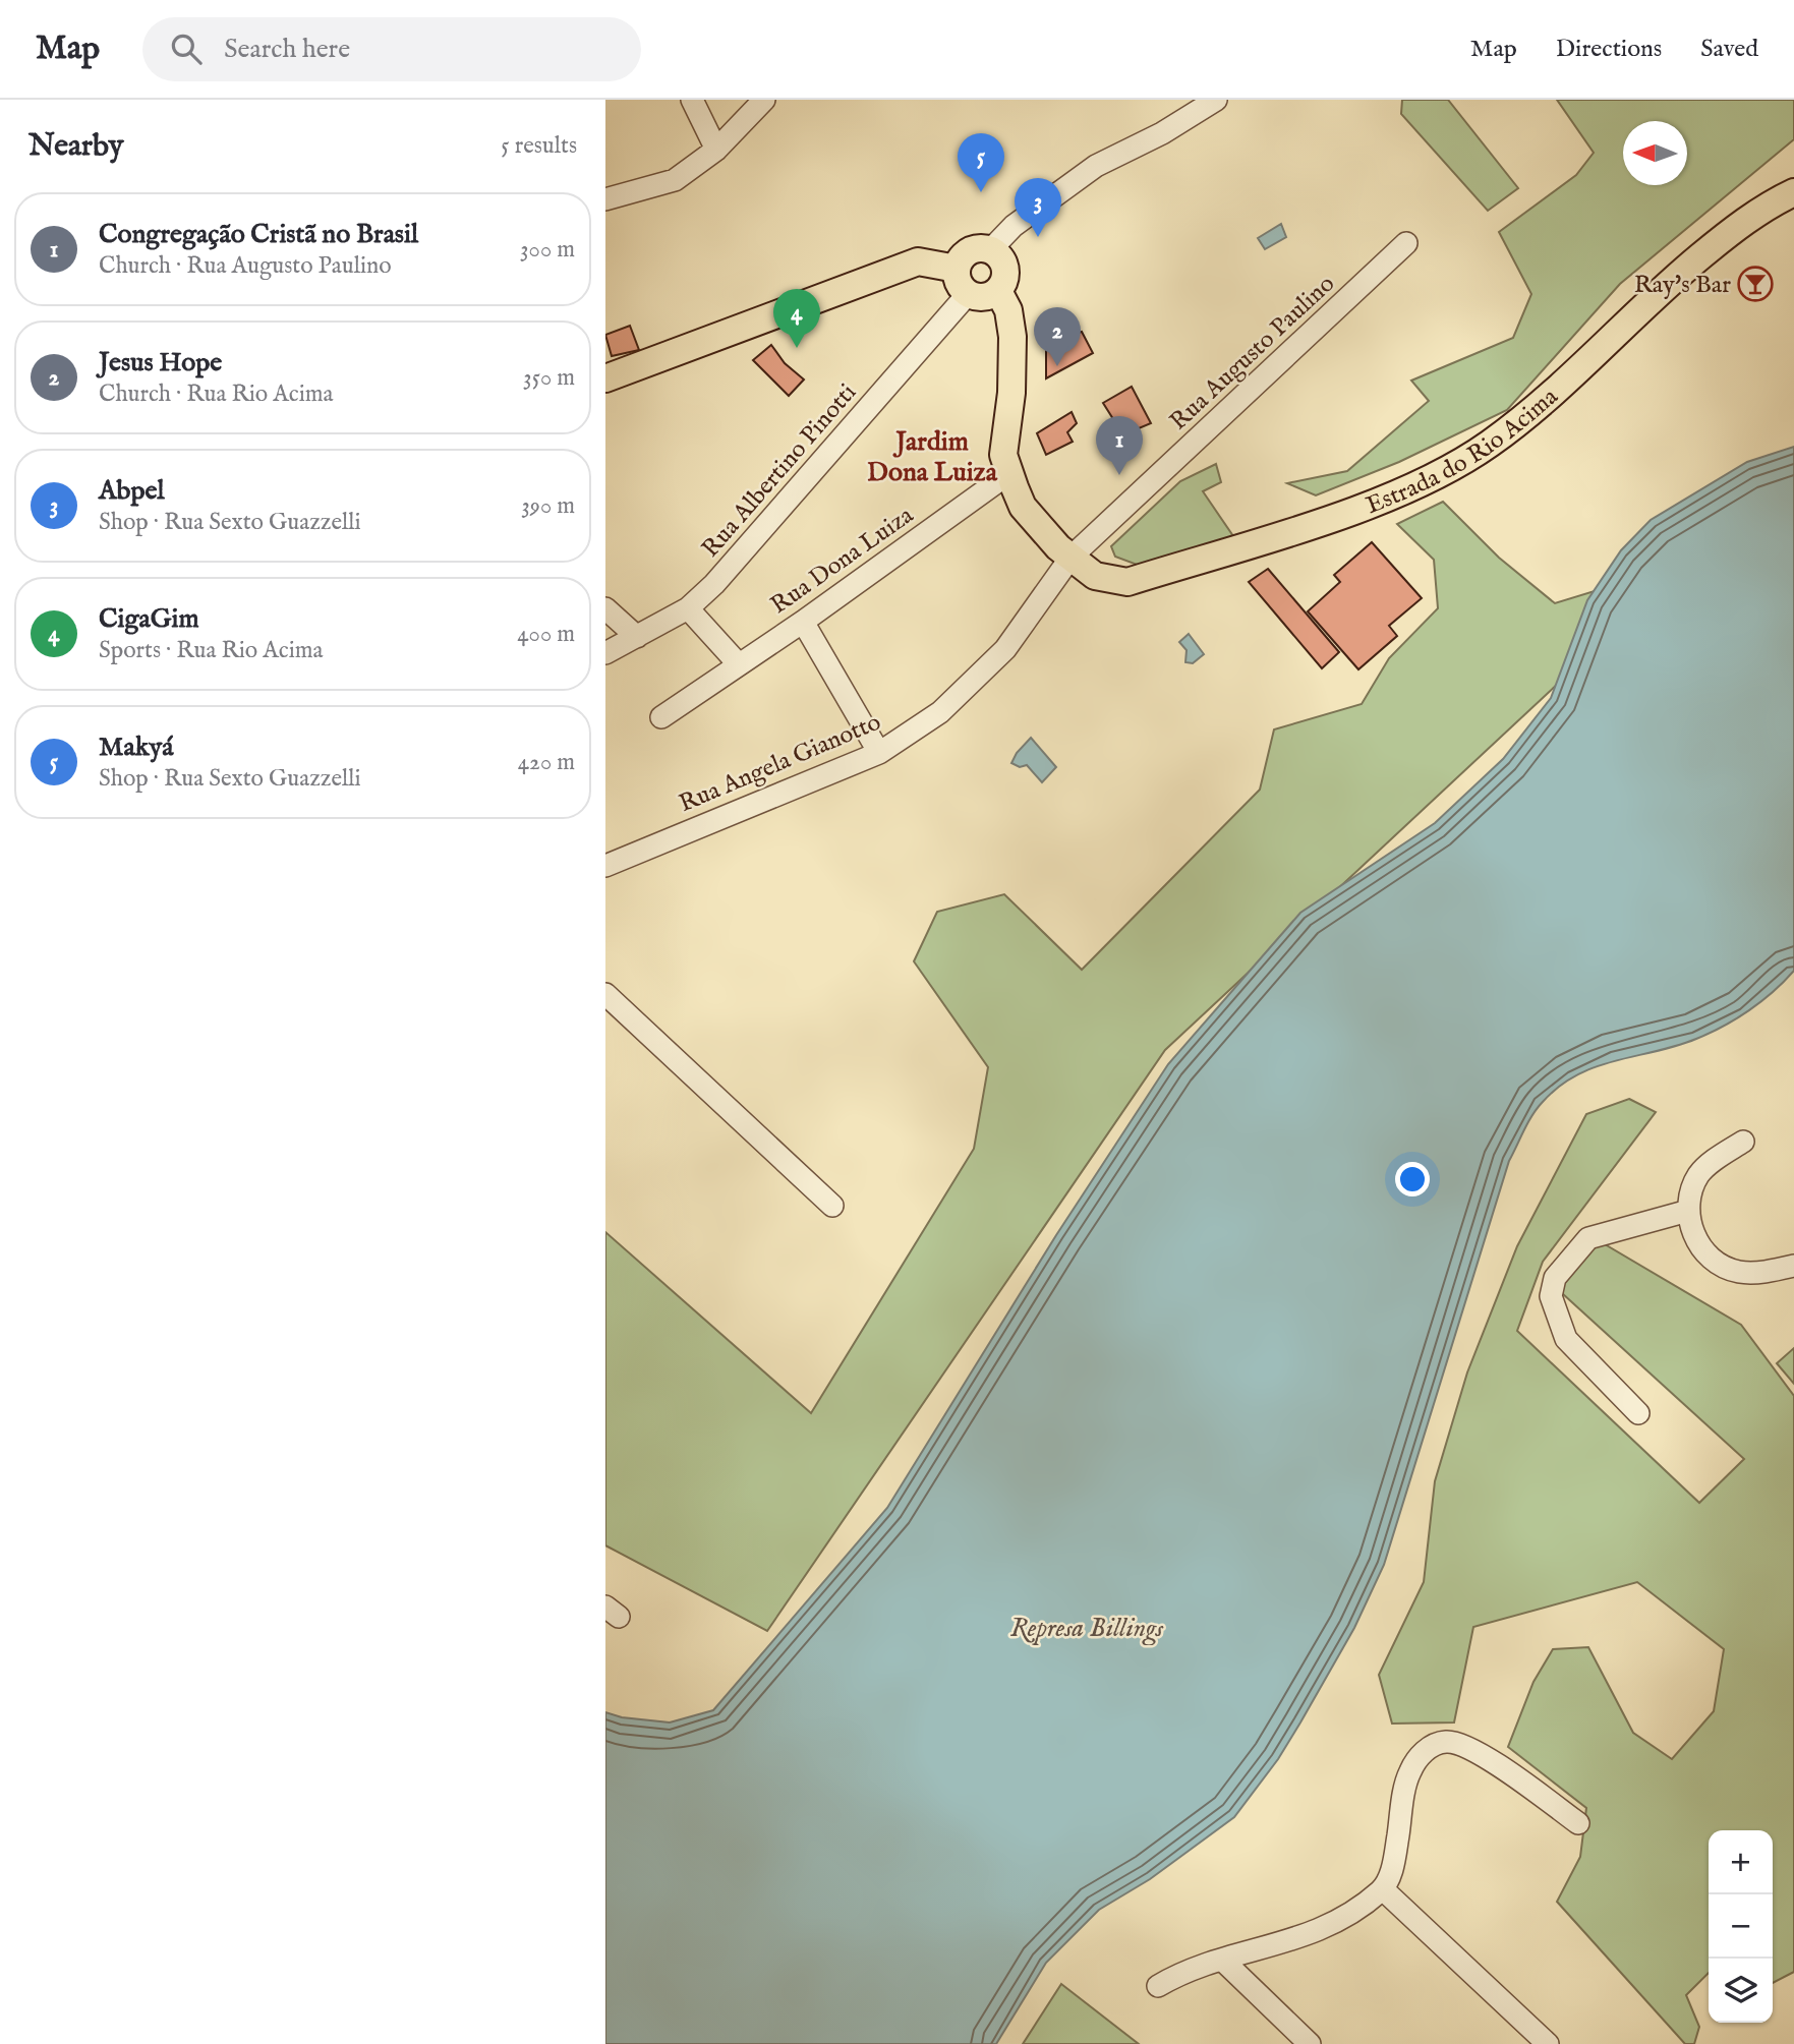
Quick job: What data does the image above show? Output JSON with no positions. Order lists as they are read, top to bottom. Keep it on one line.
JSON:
{"streets":{"main road":["Estrada do Rio Acima"],"street":["Rua Augusto Paulino","Rua Albertino Pinotti","Rua Dona Luiza","Rua Angela Gianotto"]},"crossings":[["Rua Augusto Paulino","Estrada do Rio Acima"],["Rua Augusto Paulino","Rua Angela Gianotto"],["Estrada do Rio Acima","Rua Albertino Pinotti"],["Estrada do Rio Acima","Rua Dona Luiza"],["Estrada do Rio Acima","Rua Angela Gianotto"]],"districts":["Jardim Dona Luiza"],"water":["Represa Billings"],"places":{"bar":["Ray's Bar"]},"north":"left","page":{"header":"Map","search":"Search here","nav":["Map","Directions","Saved"],"heading":["Nearby","5 results"],"pins":["5","3","4","2","1"],"list":[{"mark":"1","name":"Congregação Cristã no Brasil","note":"Church · Rua Augusto Paulino","value":"300 m"},{"mark":"2","name":"Jesus Hope","note":"Church · Rua Rio Acima","value":"350 m"},{"mark":"3","name":"Abpel","note":"Shop · Rua Sexto Guazzelli","value":"390 m"},{"mark":"4","name":"CigaGim","note":"Sports · Rua Rio Acima","value":"400 m"},{"mark":"5","name":"Makyá","note":"Shop · Rua Sexto Guazzelli","value":"420 m"}],"map_buttons":["+","−"]}}
